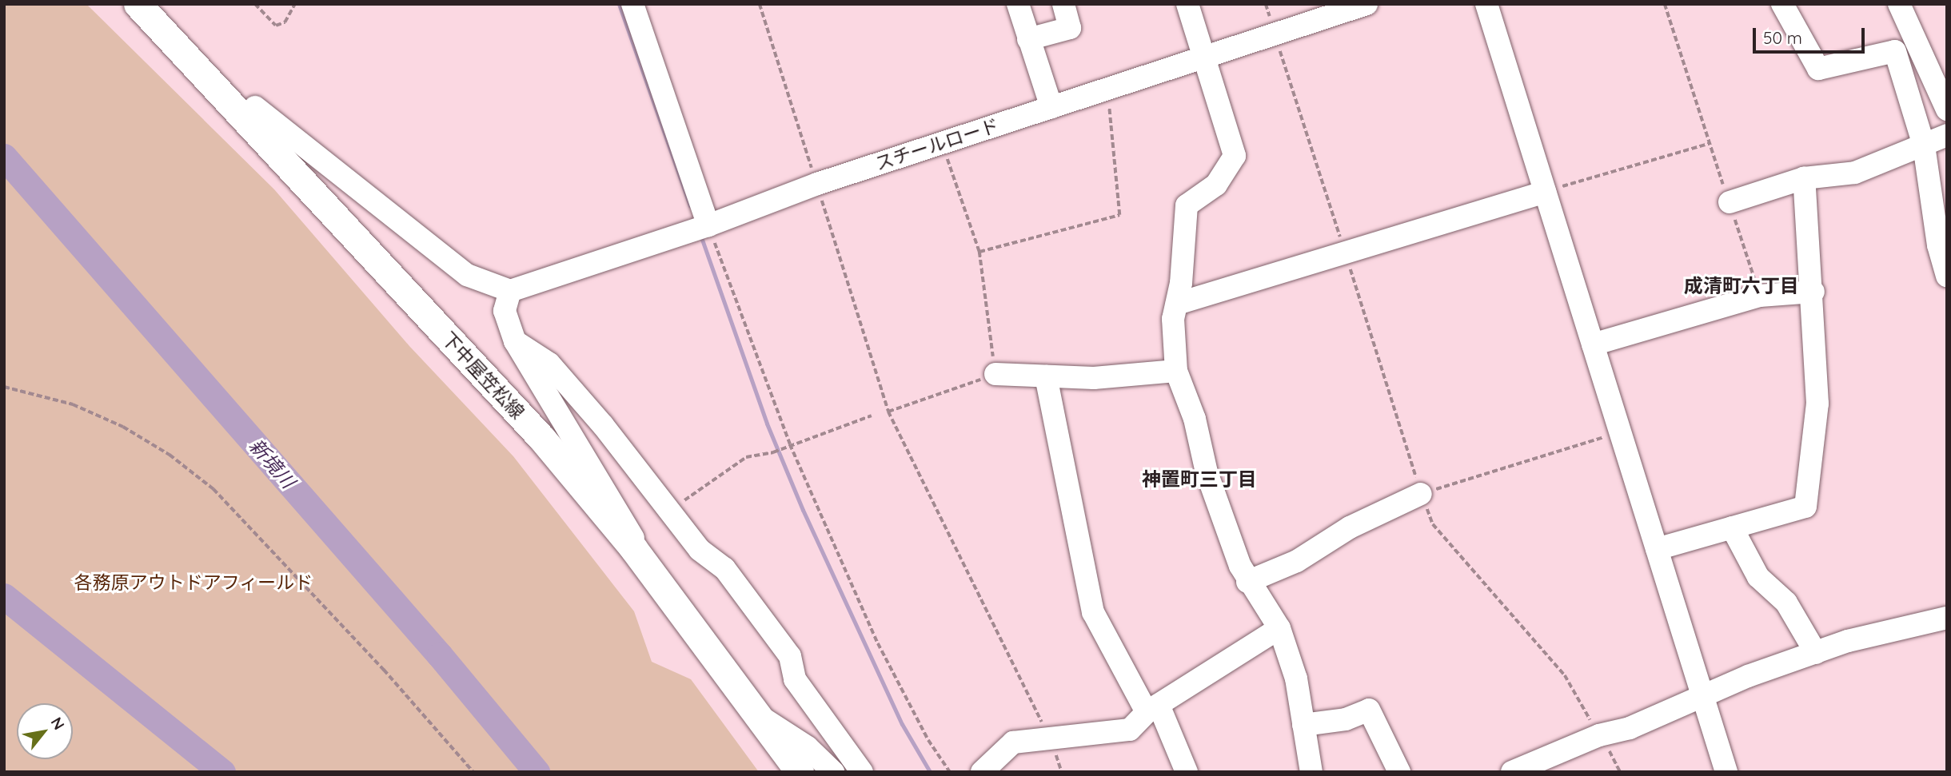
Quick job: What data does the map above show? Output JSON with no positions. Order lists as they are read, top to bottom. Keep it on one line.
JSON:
{"streets":{"main road":["下中屋笠松線"],"street":["スチールロード"]},"districts":["成清町六丁目","神置町三丁目"],"water":["新境川"],"parks":["各務原アウトドアフィールド"],"scale_bar":"50 m","north":"top right"}
